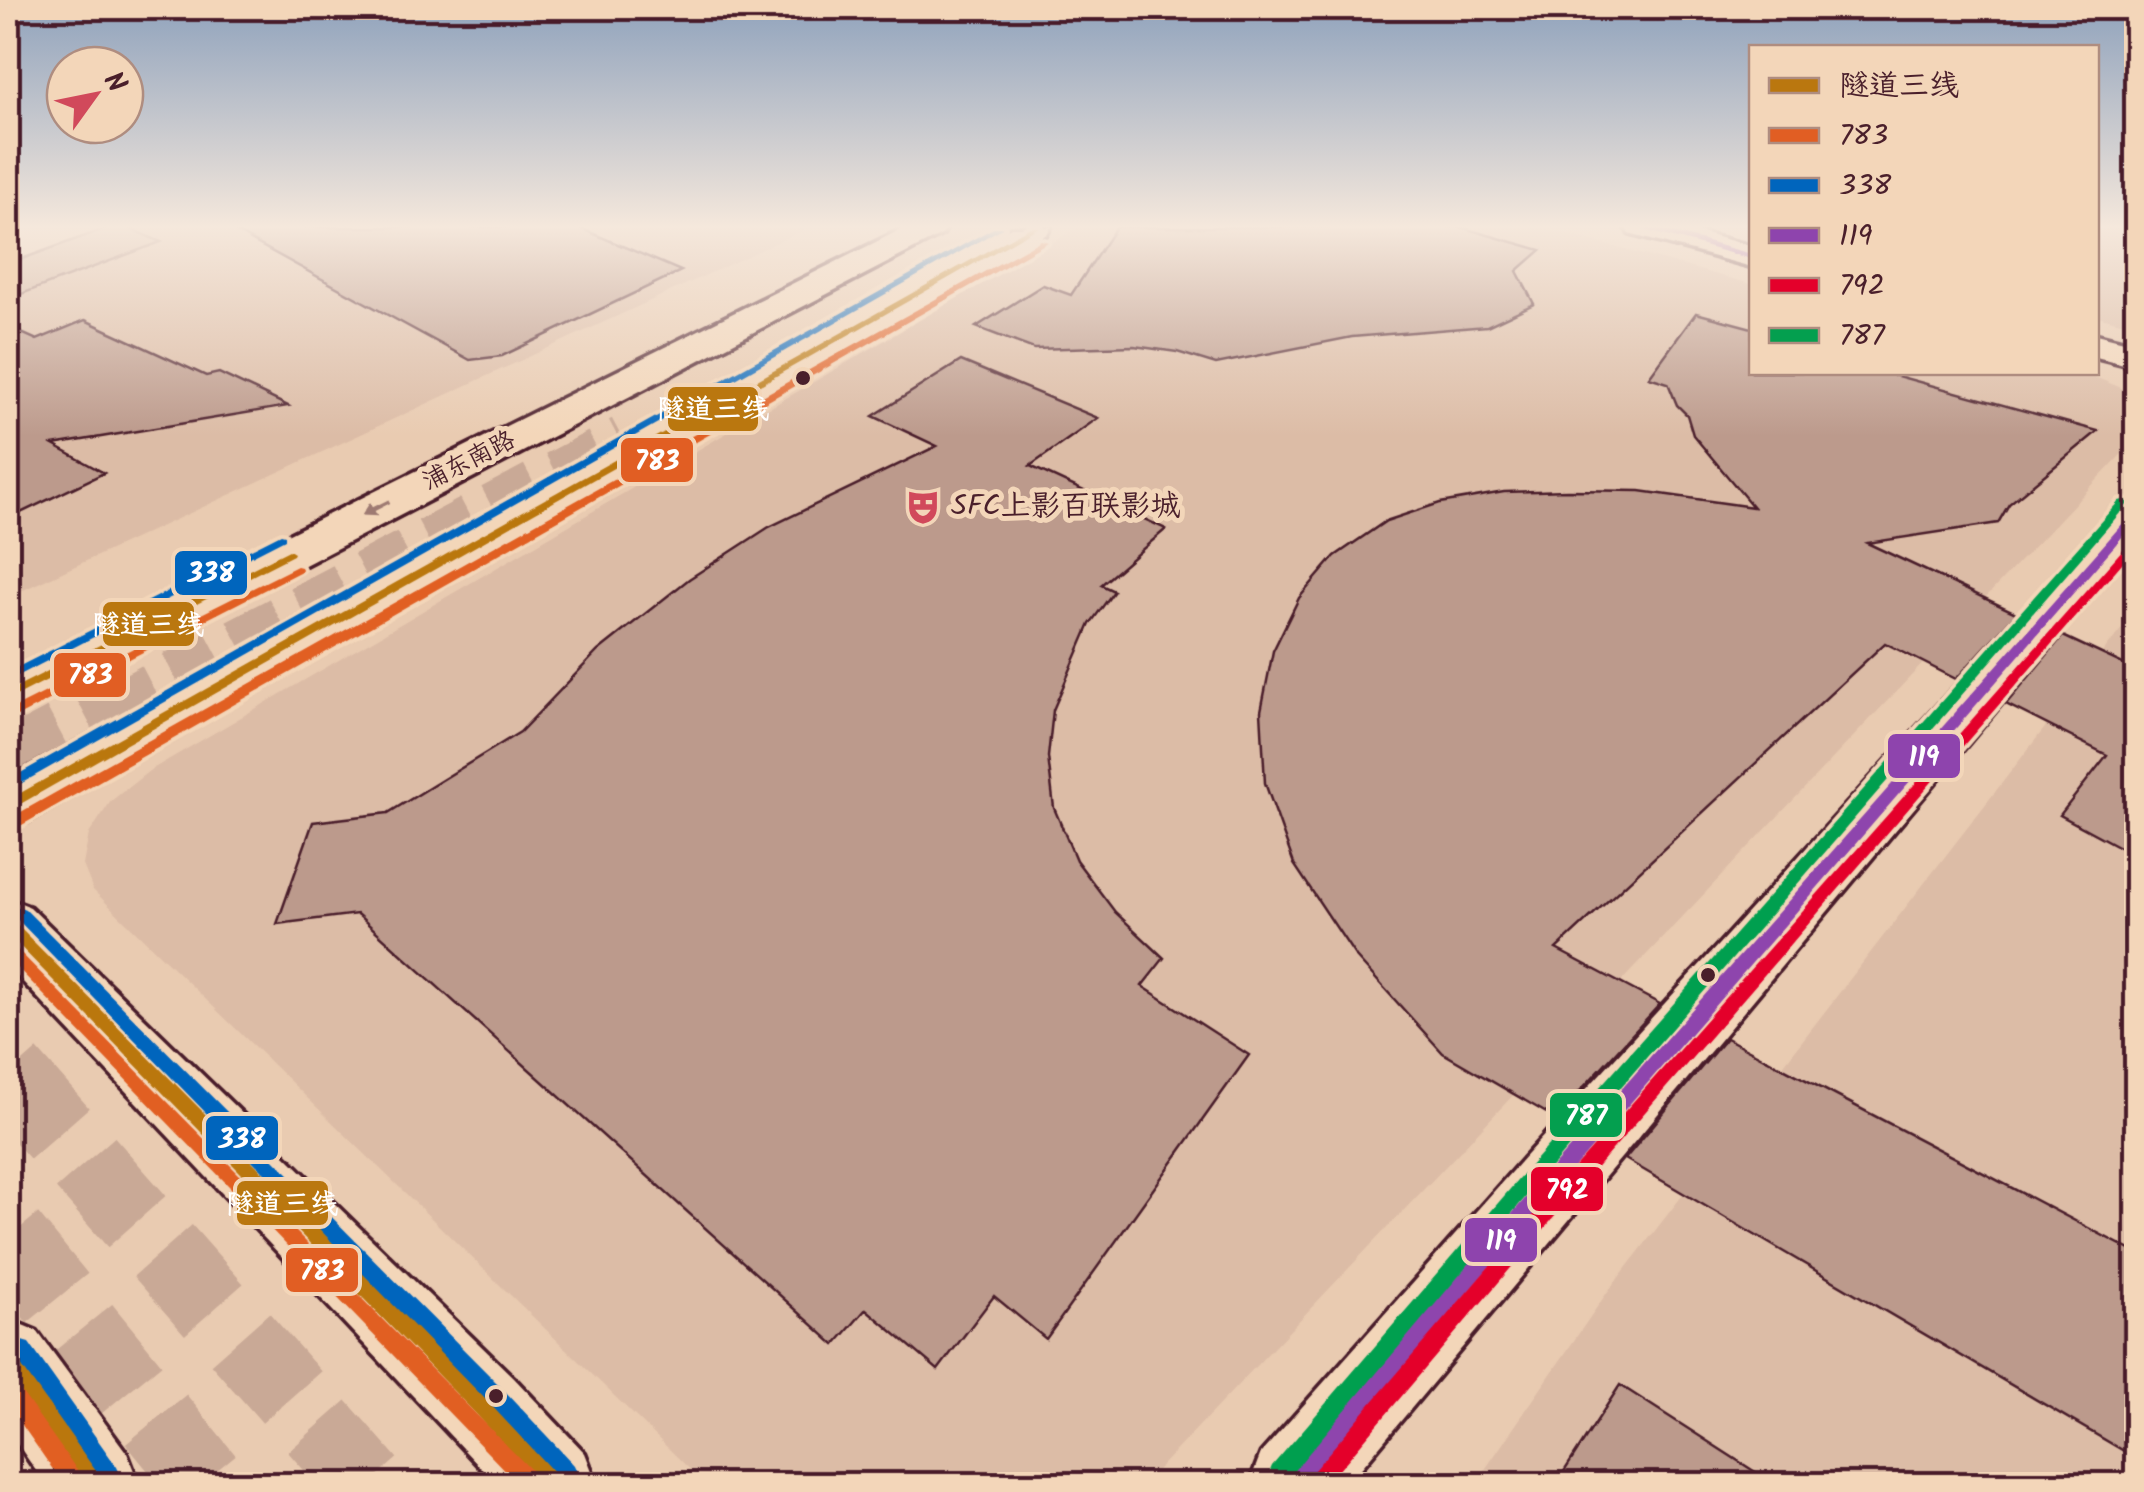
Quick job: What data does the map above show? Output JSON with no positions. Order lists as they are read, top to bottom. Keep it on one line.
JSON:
{"streets":{"main road":["浦东南路"]},"places":{"theatre":["SFC上影百联影城"]},"lines":["transit line 隧道三线","transit line 783","transit line 338","transit line 787","transit line 119","transit line 792"],"legend":["隧道三线","783","338","119","792","787"],"north":"top right"}
